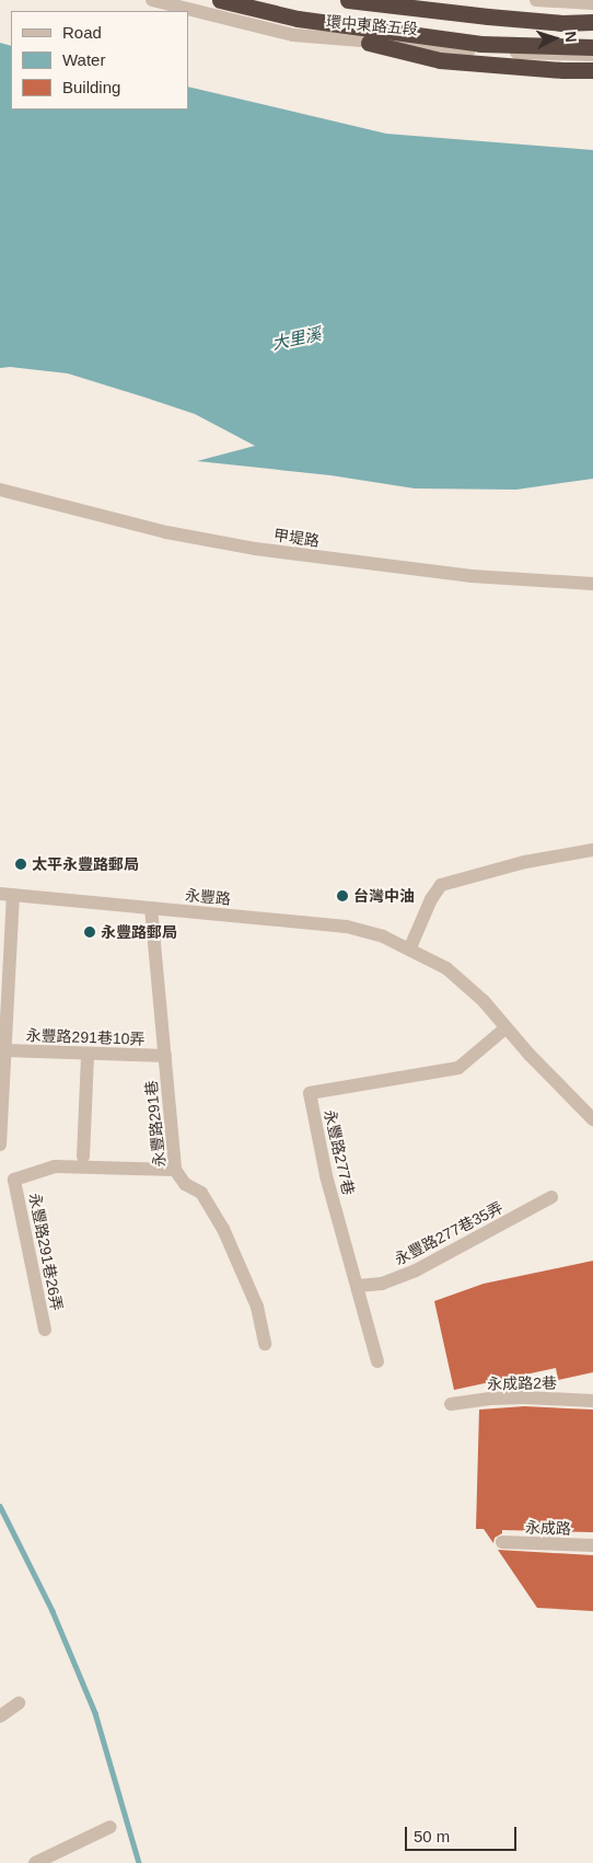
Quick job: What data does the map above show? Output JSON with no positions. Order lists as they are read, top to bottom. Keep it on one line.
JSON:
{"streets":{"street":["環中東路五段","甲堤路","永豐路","永豐路291巷10弄","永豐路291巷","永豐路277巷","永豐路277巷35弄","永豐路291巷26弄","永成路2巷","永成路"]},"crossings":[["永豐路","永豐路291巷"],["永豐路","永豐路277巷"],["永豐路291巷10弄","永豐路291巷"],["永豐路291巷","永豐路291巷26弄"],["永豐路277巷","永豐路277巷35弄"]],"water":["大里溪"],"places":["太平永豐路郵局","台灣中油","永豐路郵局"],"legend":["Road","Water","Building"],"scale_bar":"50 m","north":"right"}
